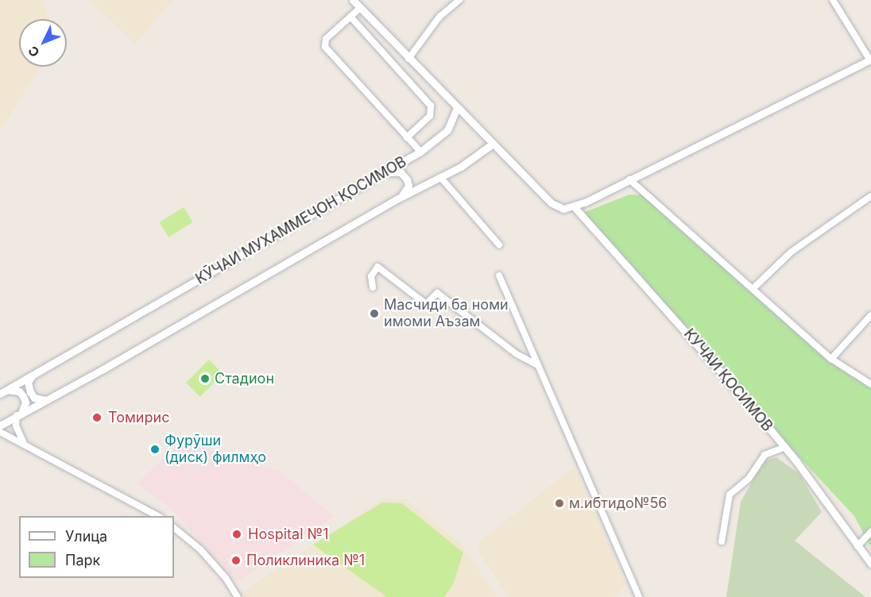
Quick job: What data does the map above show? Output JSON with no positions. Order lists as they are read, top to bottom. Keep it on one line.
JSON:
{"streets":{"street":["КӮЧАИ МУХАММЕҶОН ҚОСИМОВ","КУЧАИ ҚОСИМОВ"]},"places":["Масчиди ба номи имоми Аъзам","Стадион","Томирис","Фурӯши (диск) филмҳо","м.ибтидо№56","Hospital №1","Поликлиника №1"],"legend":["Улица","Парк"],"north":"bottom left"}
